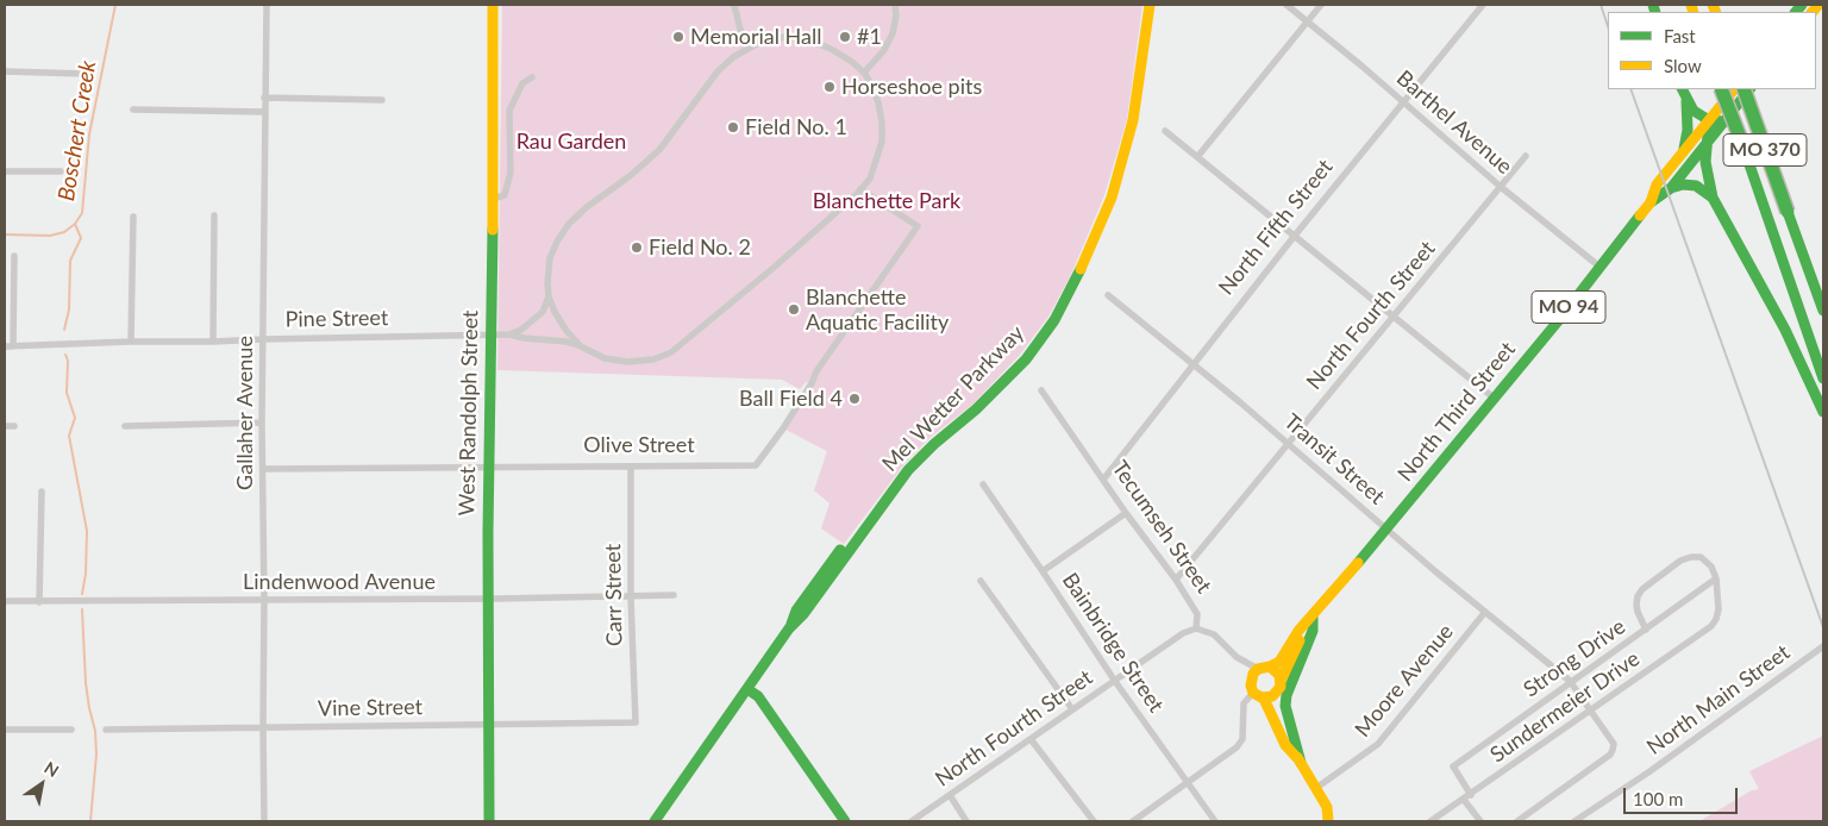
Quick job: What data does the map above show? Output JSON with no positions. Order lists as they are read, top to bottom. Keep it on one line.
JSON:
{"streets":{"main road":["MO 370","MO 94","Mel Wetter Parkway","North Third Street","West Randolph Street"],"street":["Barthel Avenue","North Fifth Street","North Fourth Street","Pine Street","Gallaher Avenue","Olive Street","Transit Street","Tecumseh Street","Lindenwood Avenue","Carr Street","Bainbridge Street","Strong Drive","Moore Avenue","North Main Street","Sundermeier Drive","Vine Street"]},"crossings":[["Barthel Avenue","North Fifth Street"],["Barthel Avenue","North Fourth Street"],["Barthel Avenue","North Third Street"],["North Fifth Street","Transit Street"],["North Fifth Street","Tecumseh Street"],["North Fourth Street","Transit Street"],["North Fourth Street","Tecumseh Street"],["North Fourth Street","Bainbridge Street"],["Pine Street","Gallaher Avenue"],["Pine Street","West Randolph Street"],["North Third Street","Transit Street"],["North Third Street","Tecumseh Street"],["North Third Street","Bainbridge Street"],["Gallaher Avenue","Olive Street"],["Gallaher Avenue","Lindenwood Avenue"],["Gallaher Avenue","Vine Street"],["West Randolph Street","Olive Street"],["West Randolph Street","Lindenwood Avenue"],["West Randolph Street","Vine Street"],["Olive Street","Carr Street"],["Transit Street","Strong Drive"],["Transit Street","Moore Avenue"],["Transit Street","Sundermeier Drive"],["Lindenwood Avenue","Carr Street"],["Carr Street","Vine Street"],["Strong Drive","Sundermeier Drive"]],"water":["Boschert Creek"],"parks":["Rau Garden","Blanchette Park"],"places":["Memorial Hall","#1","Horseshoe pits","Field No. 1","Field No. 2","Blanchette Aquatic Facility","Ball Field 4"],"legend":["Fast","Slow"],"scale_bar":"100 m","north":"top right"}
